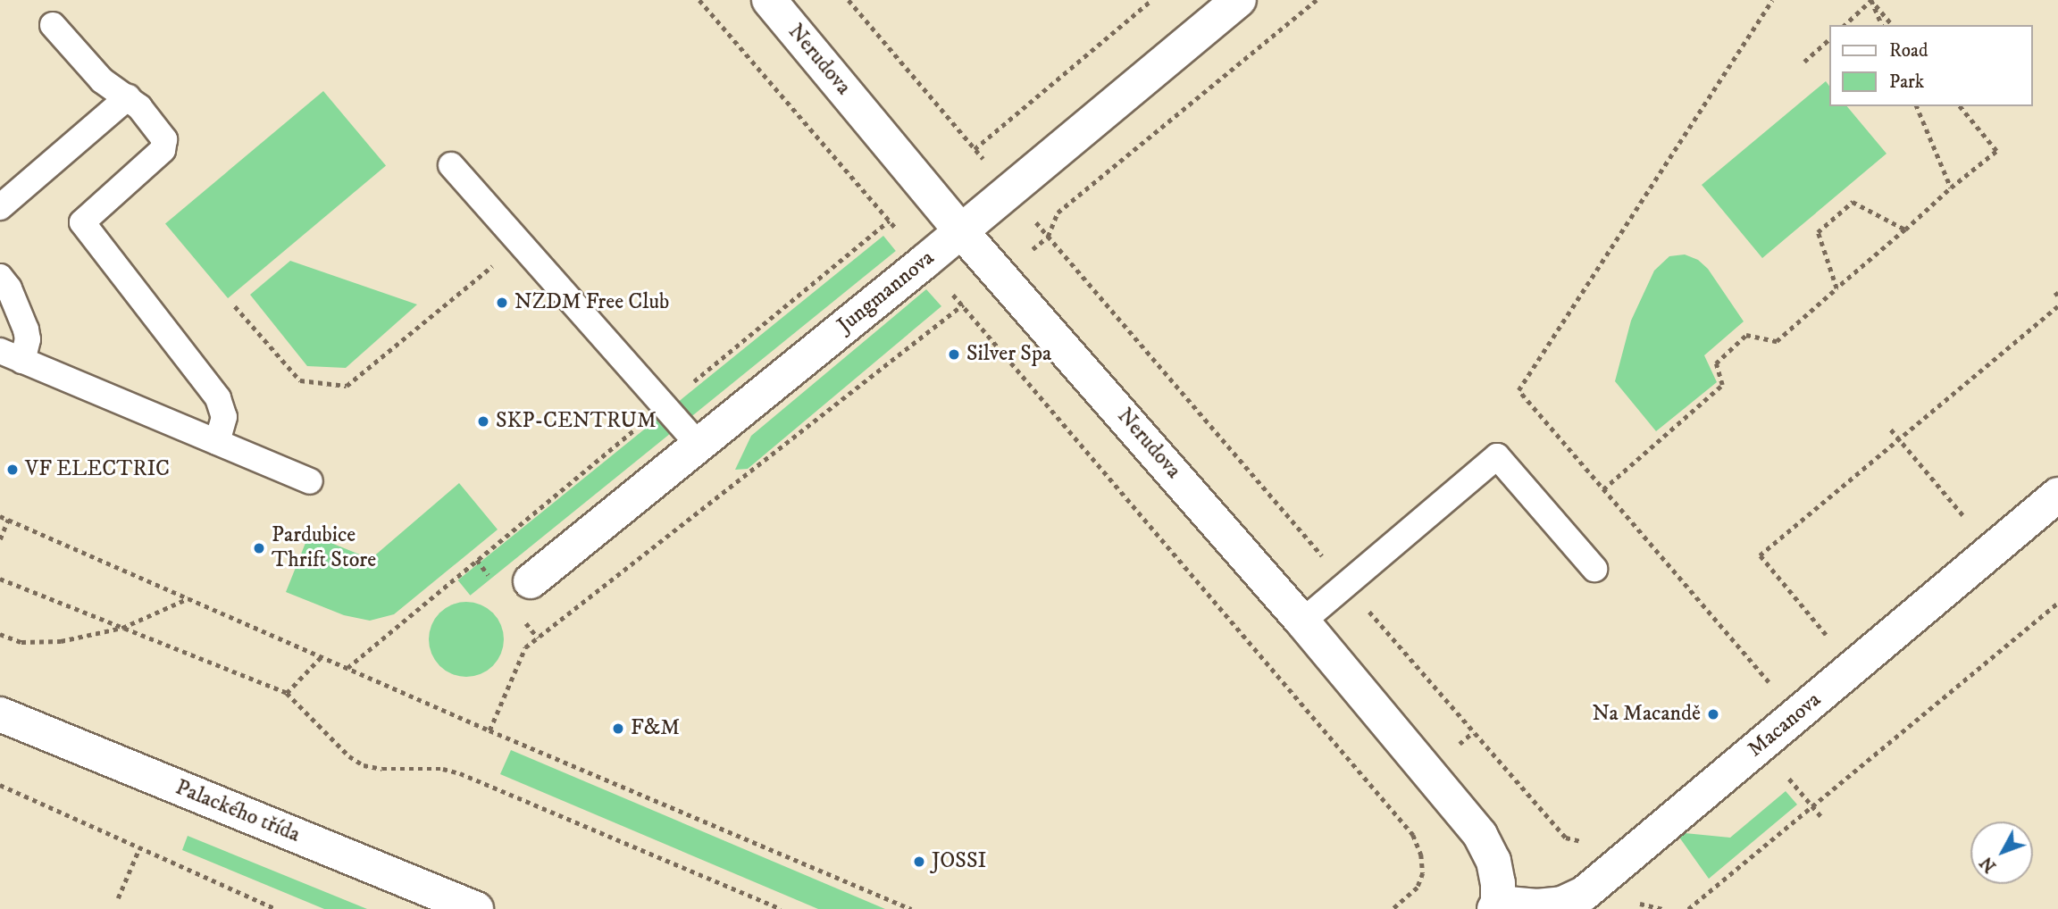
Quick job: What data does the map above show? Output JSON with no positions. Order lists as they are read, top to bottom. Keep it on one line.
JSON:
{"streets":{"street":["Nerudova","Jungmannova","Macanova","Palackého třída"]},"crossings":[["Nerudova","Jungmannova"],["Nerudova","Macanova"]],"places":["NZDM Free Club","Silver Spa","SKP-CENTRUM","VF ELECTRIC","Pardubice Thrift Store","Na Macandě","F&M","JOSSI"],"legend":["Road","Park"],"north":"bottom left"}
